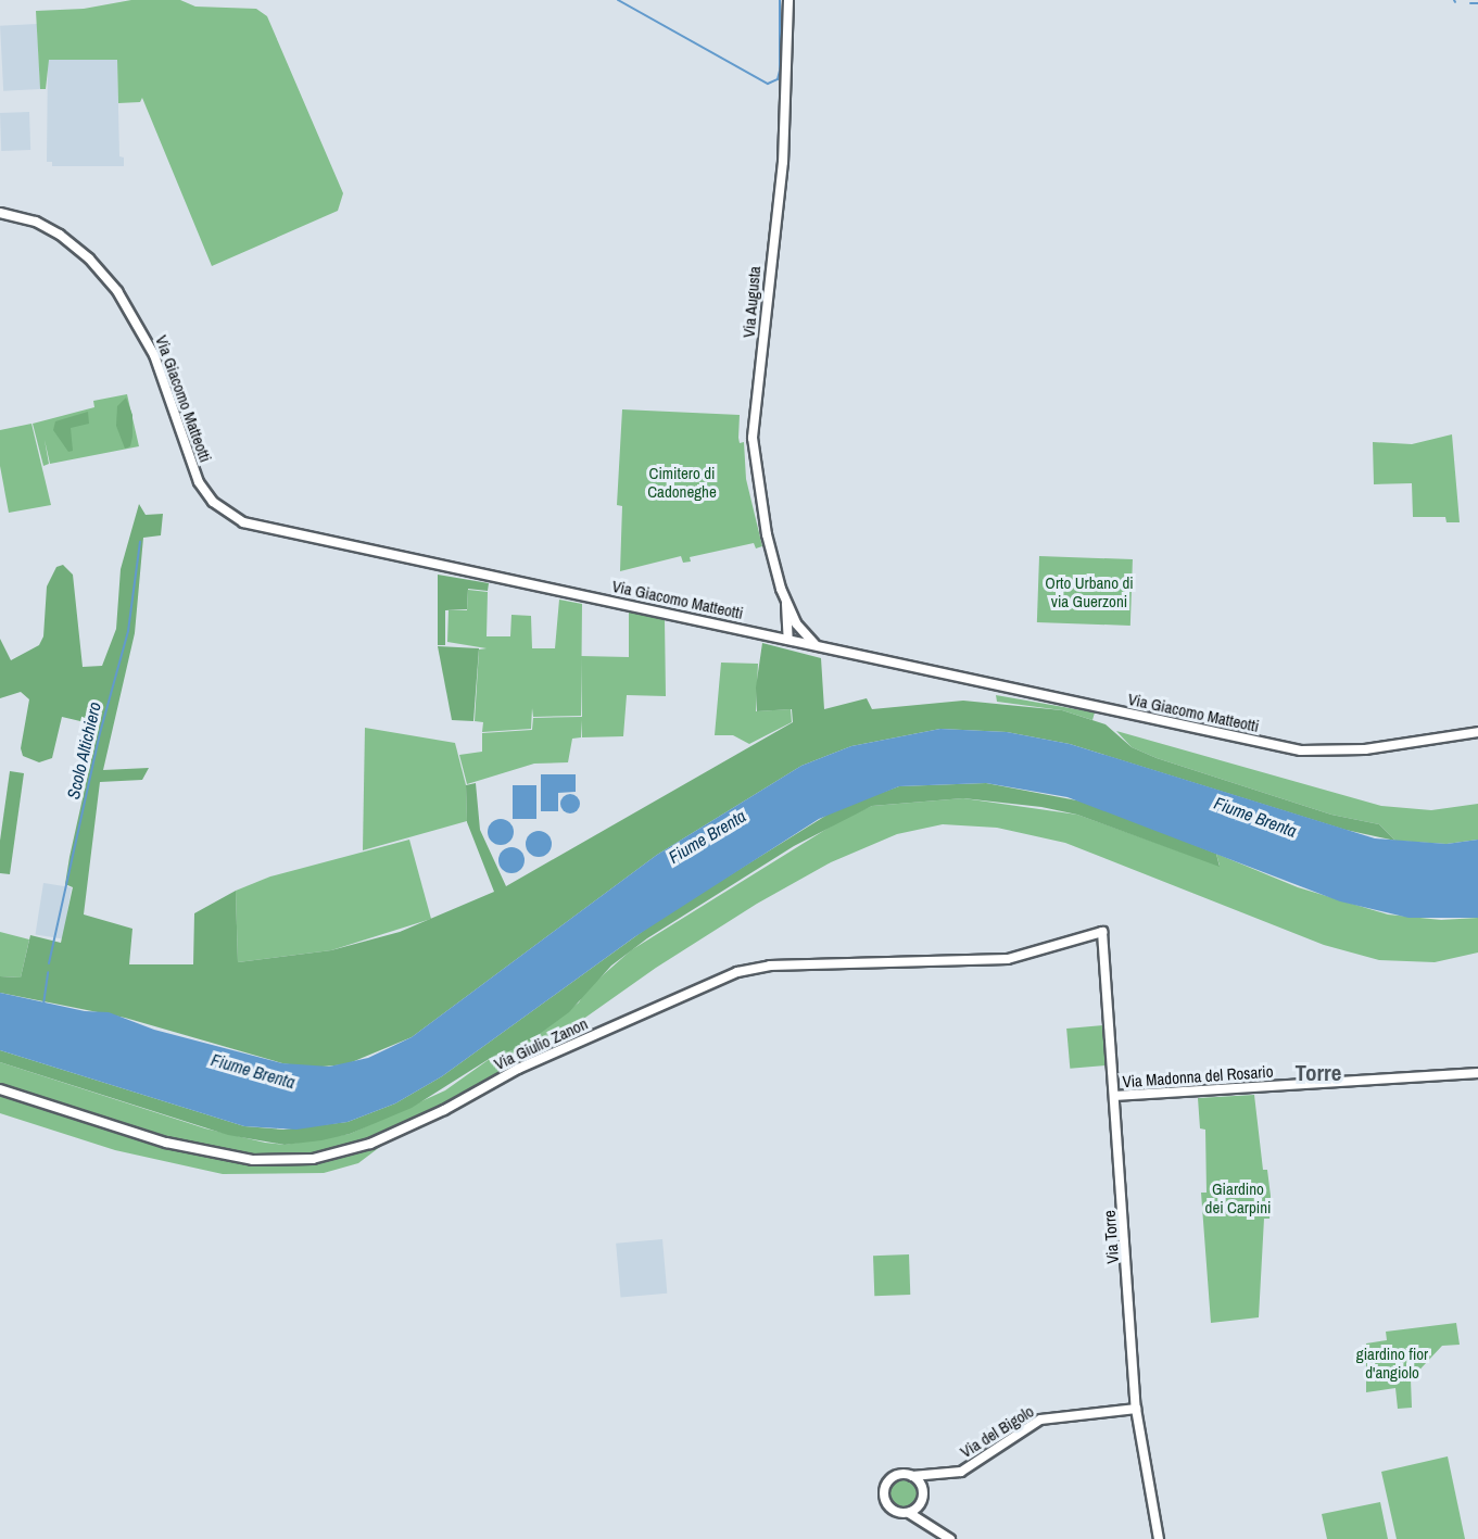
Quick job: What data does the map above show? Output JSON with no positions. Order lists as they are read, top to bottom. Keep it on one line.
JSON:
{"streets":{"street":["Via Augusta","Via Giacomo Matteotti","Via Giulio Zanon","Via Madonna del Rosario","Via Torre","Via del Bigolo"]},"crossings":[["Via Augusta","Via Giacomo Matteotti"],["Via Giulio Zanon","Via Torre"],["Via Madonna del Rosario","Via Torre"],["Via Torre","Via del Bigolo"]],"districts":["Torre"],"water":["Scolo Altichiero","Fiume Brenta"],"parks":["Cimitero di Cadoneghe","Orto Urbano di via Guerzoni","Giardino dei Carpini","giardino fior d'angiolo"]}
